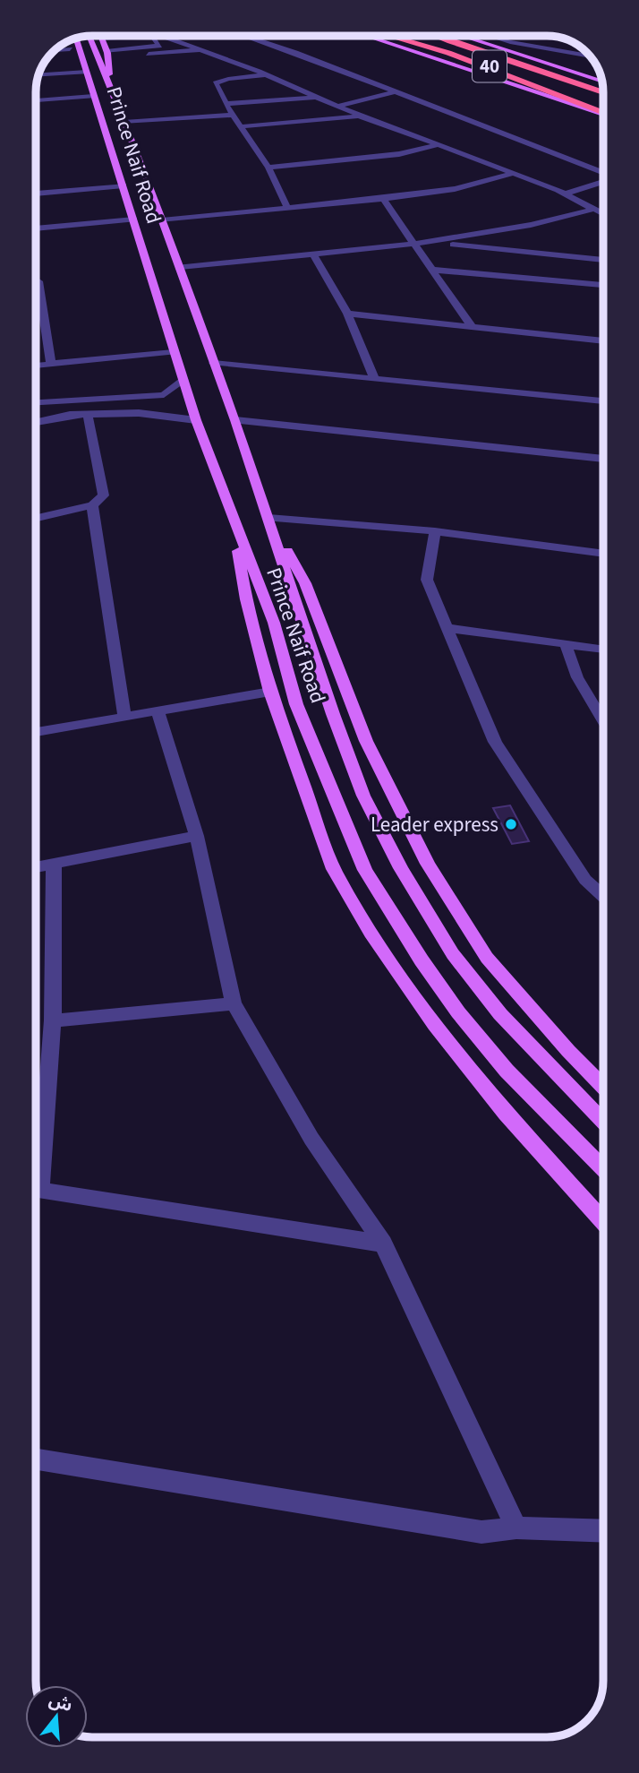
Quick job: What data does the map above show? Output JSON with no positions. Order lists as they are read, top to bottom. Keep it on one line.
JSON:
{"streets":{"highway":["40"],"main road":["Prince Naif Road"]},"places":["Leader express"],"north":"top"}
